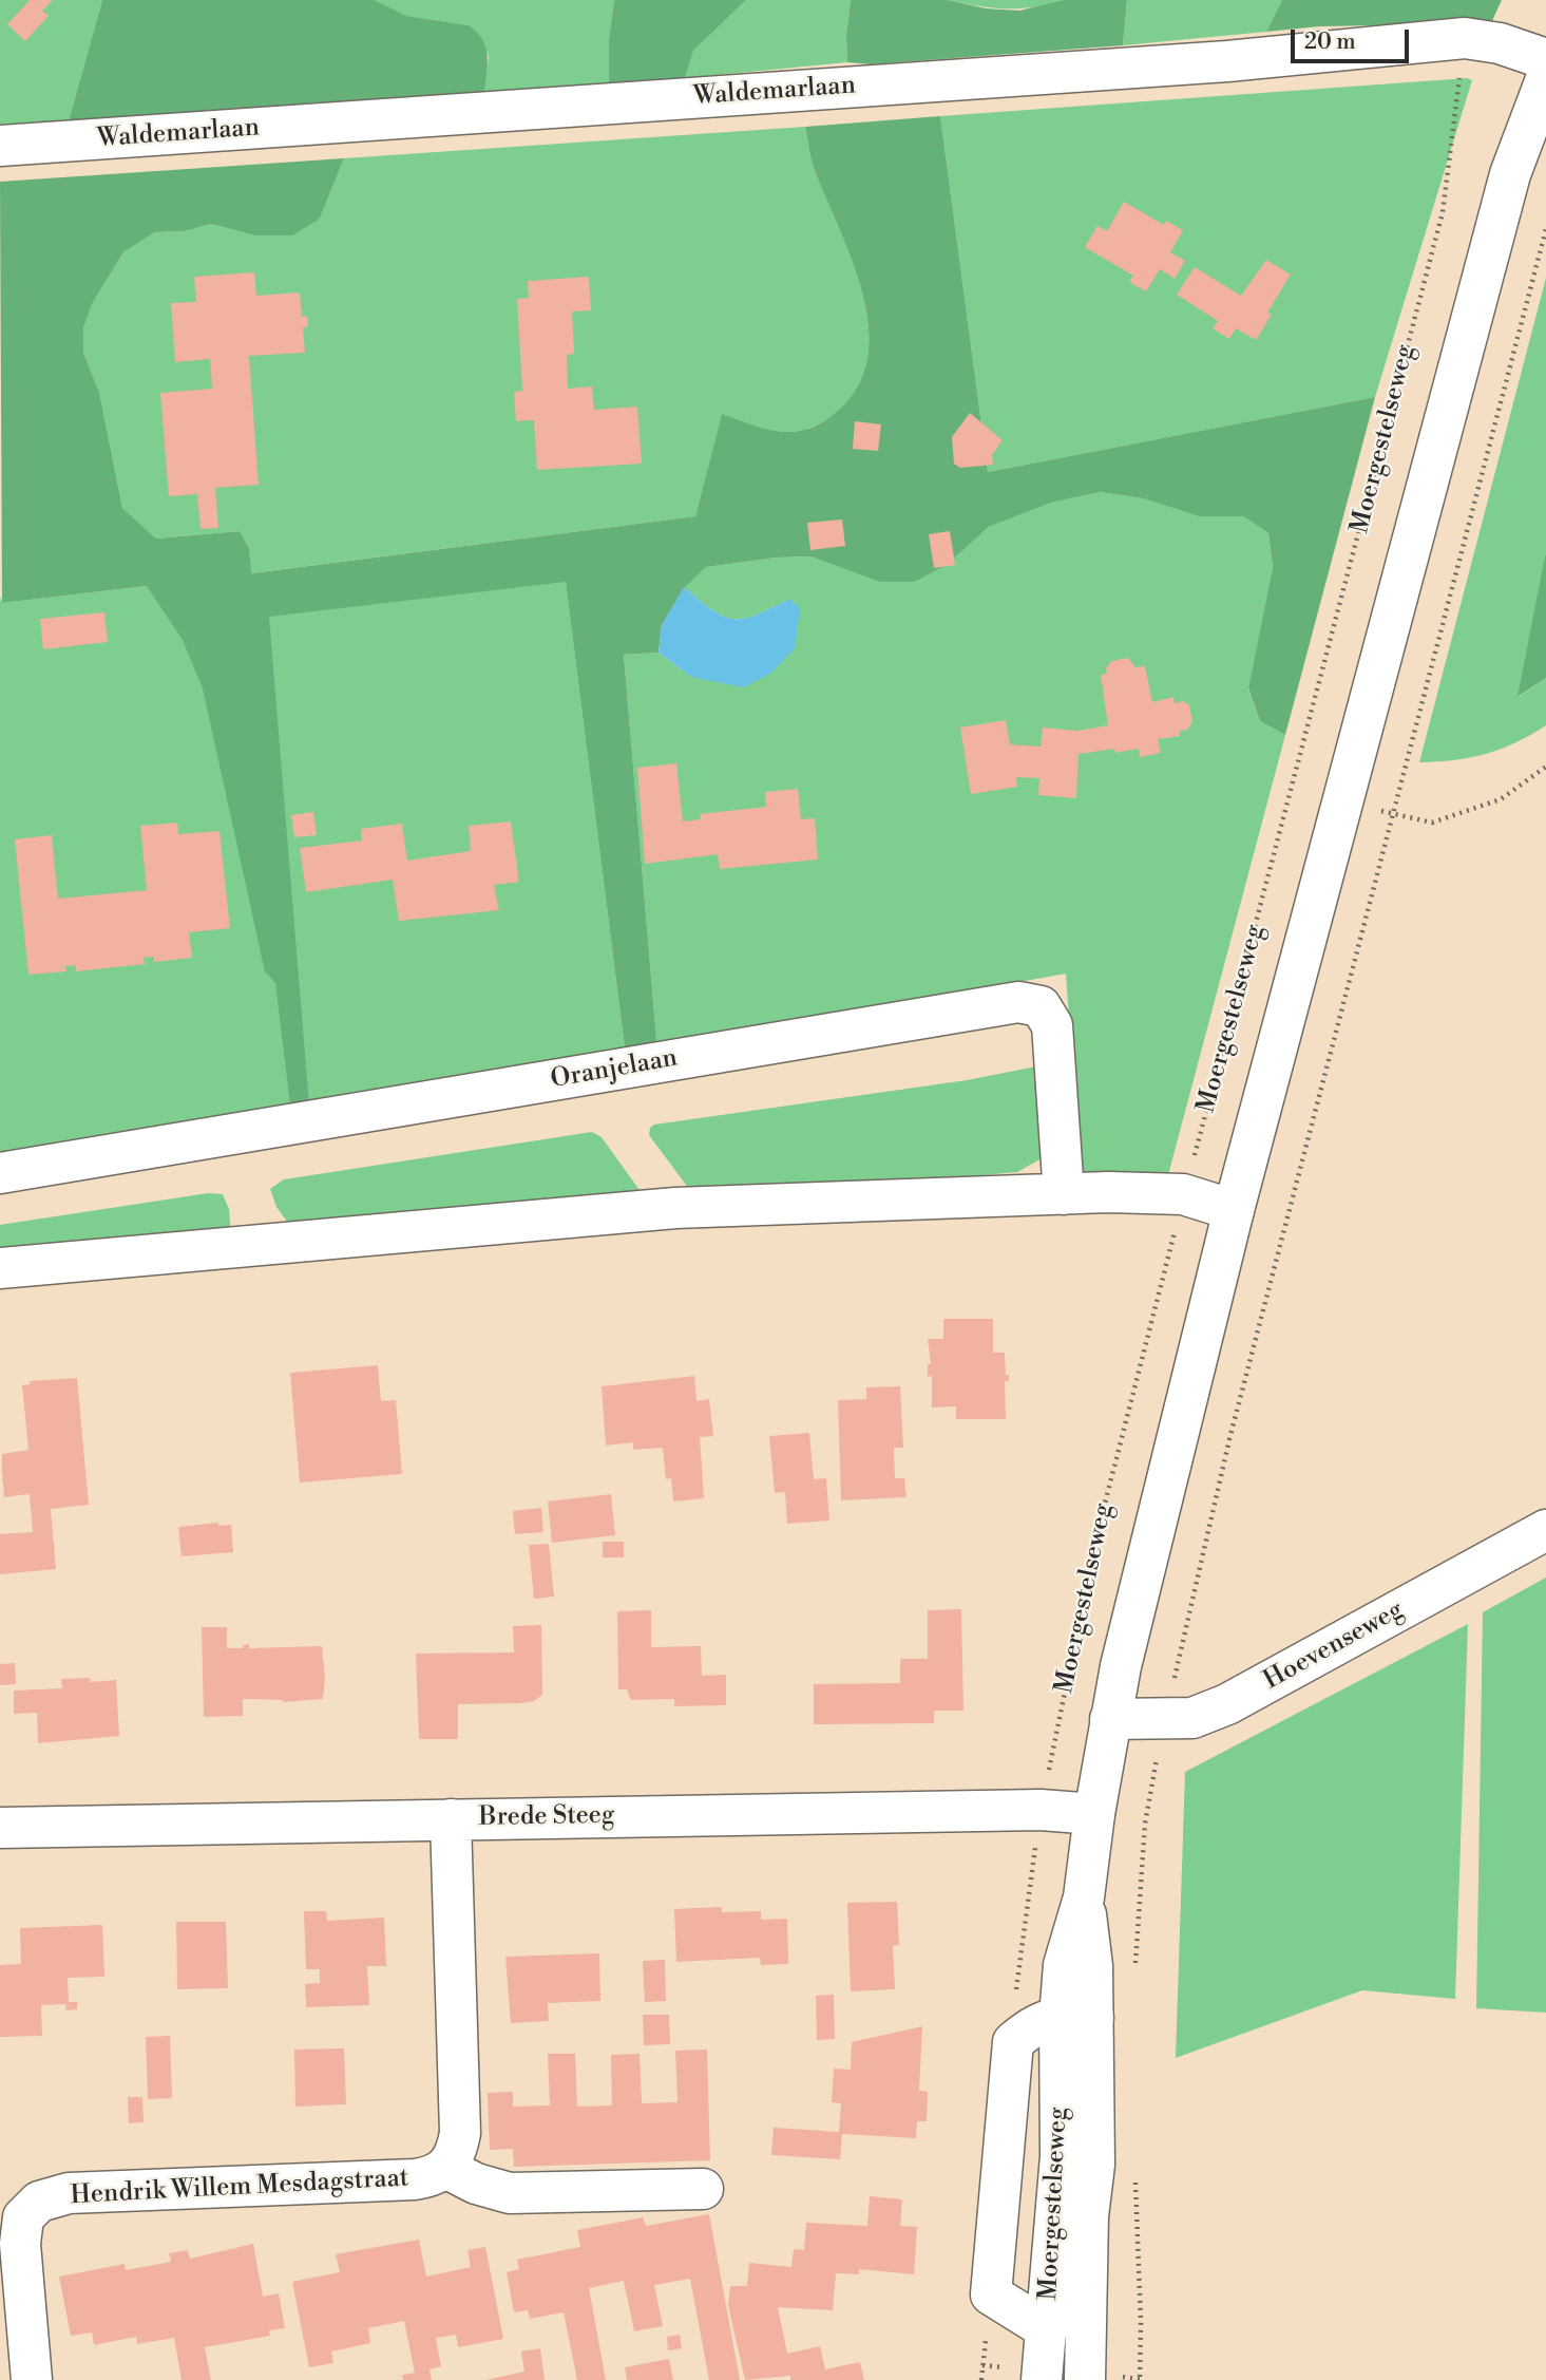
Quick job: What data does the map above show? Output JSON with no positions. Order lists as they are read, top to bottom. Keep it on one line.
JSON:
{"streets":{"street":["Waldemarlaan","Moergestelseweg","Oranjelaan","Hoevenseweg","Brede Steeg","Hendrik Willem Mesdagstraat"]},"crossings":[["Waldemarlaan","Moergestelseweg"],["Moergestelseweg","Hoevenseweg"],["Moergestelseweg","Brede Steeg"]],"scale_bar":"20 m"}
